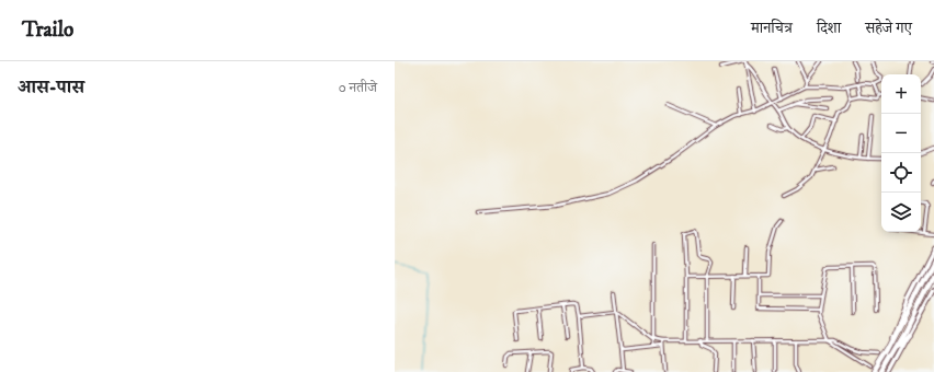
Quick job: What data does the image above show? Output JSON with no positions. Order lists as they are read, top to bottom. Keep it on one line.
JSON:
{"page":{"header":"Trailo","nav":["मानचित्र","दिशा","सहेजे गए"],"heading":["आस-पास","0 नतीजे"],"map_buttons":["+","−"]}}
